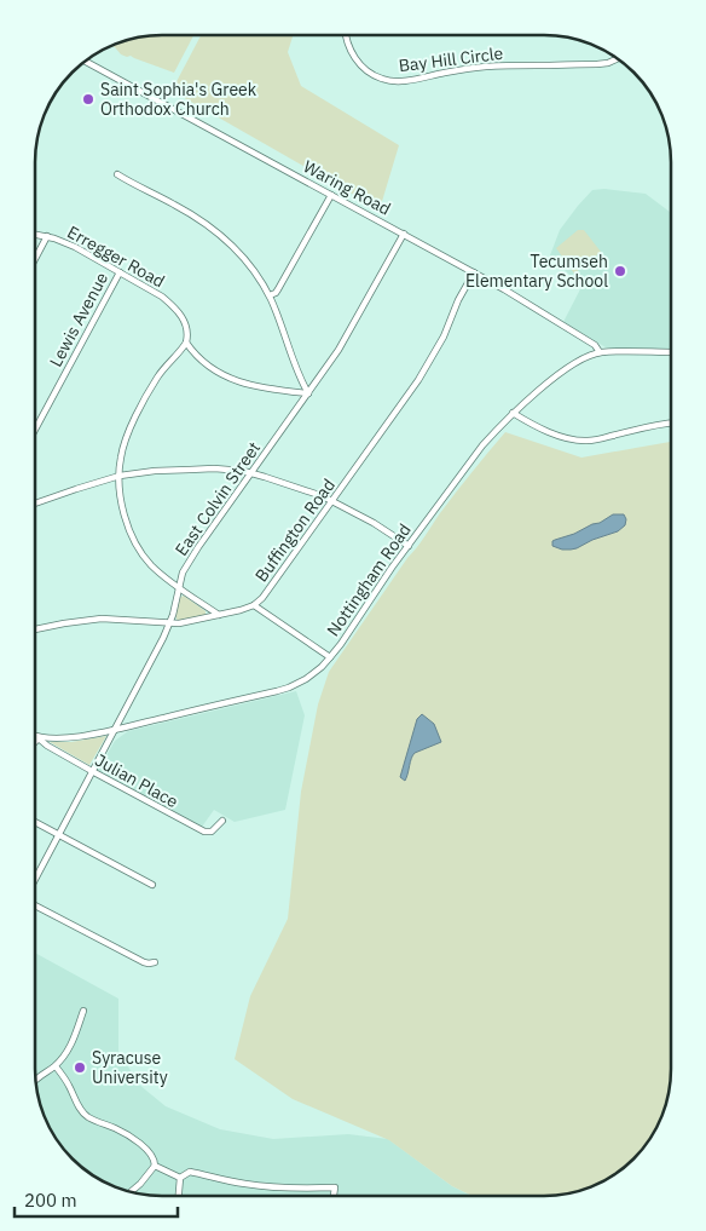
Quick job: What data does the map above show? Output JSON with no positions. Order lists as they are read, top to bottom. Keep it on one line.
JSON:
{"streets":{"street":["Bay Hill Circle","Waring Road","Erregger Road","Lewis Avenue","East Colvin Street","Buffington Road","Nottingham Road","Julian Place"]},"crossings":[["Waring Road","East Colvin Street"],["Waring Road","Buffington Road"],["Waring Road","Nottingham Road"],["Erregger Road","Lewis Avenue"],["East Colvin Street","Buffington Road"],["East Colvin Street","Nottingham Road"],["East Colvin Street","Julian Place"],["Nottingham Road","Julian Place"]],"places":["Saint Sophia's Greek Orthodox Church","Tecumseh Elementary School","Syracuse University"],"scale_bar":"200 m"}
